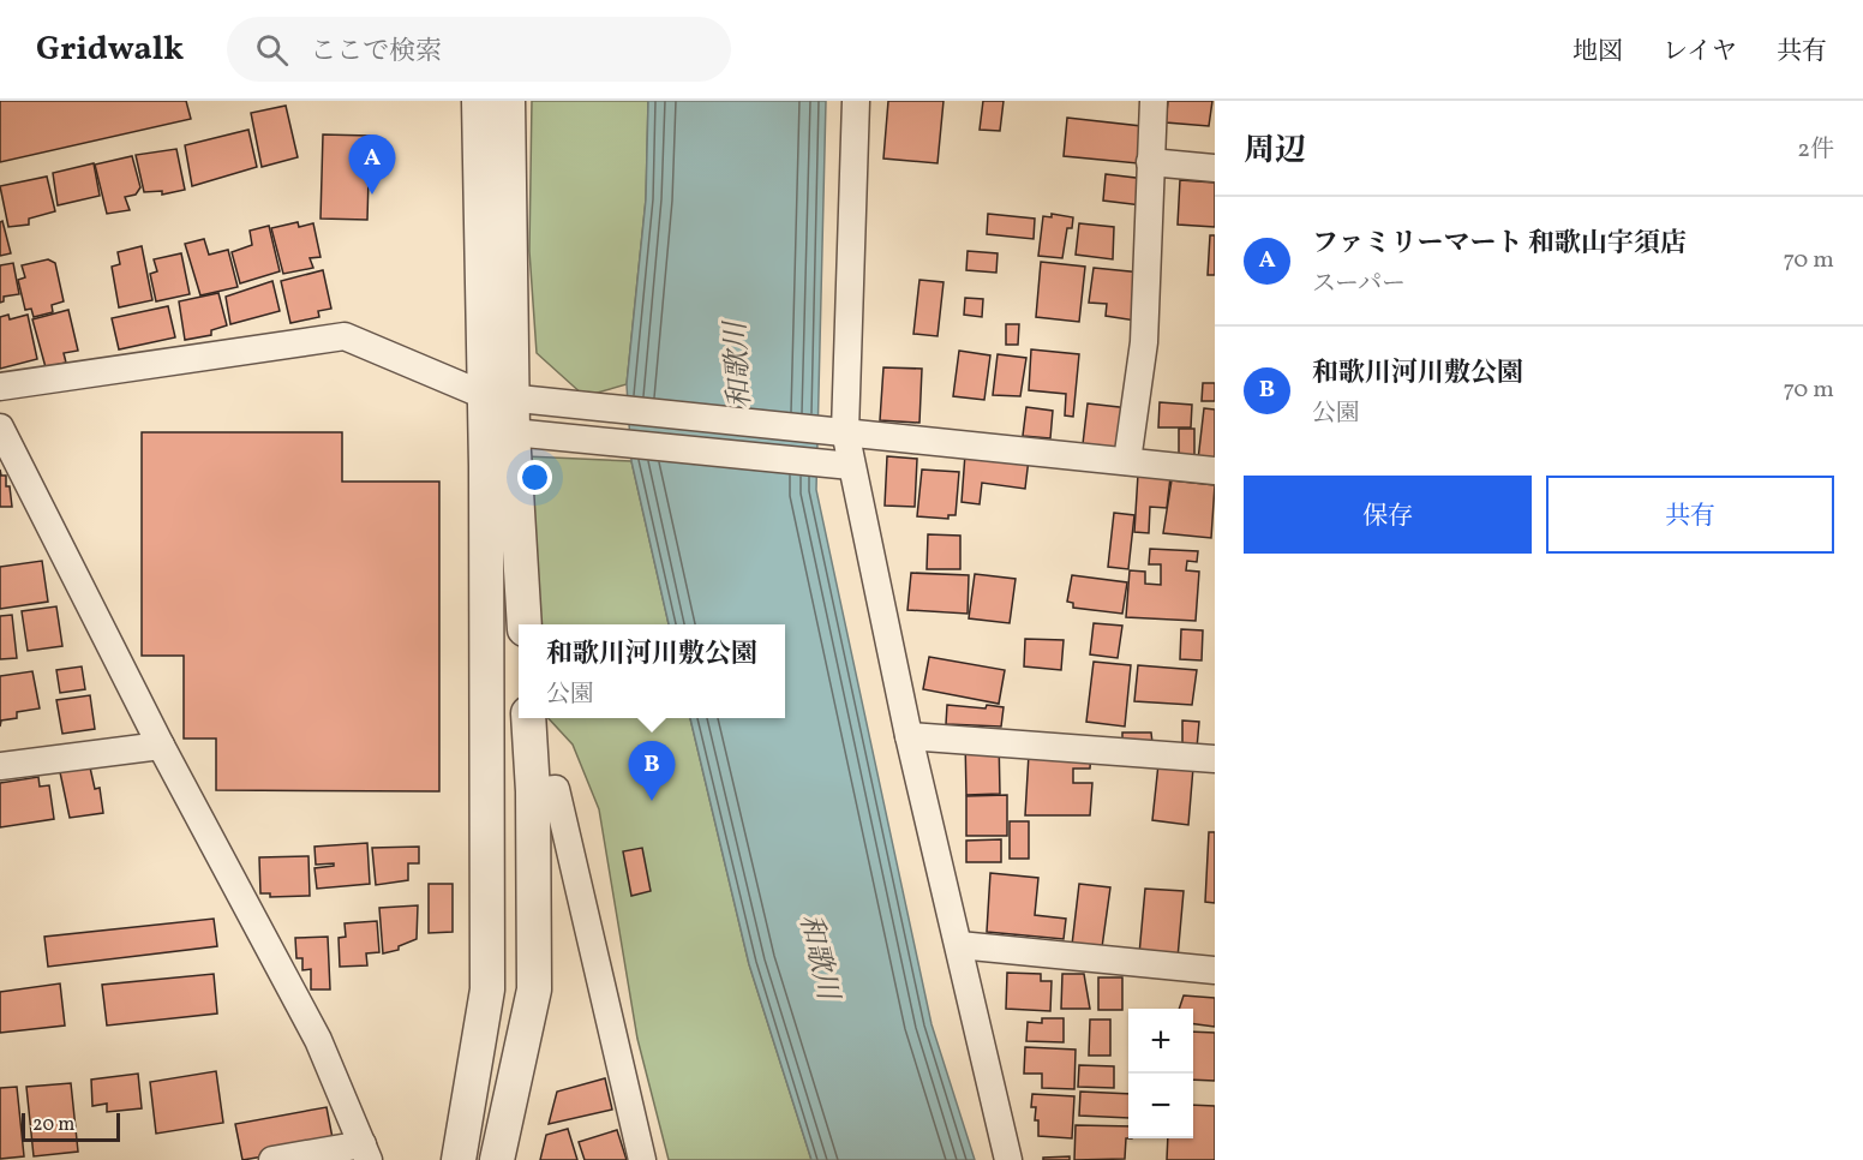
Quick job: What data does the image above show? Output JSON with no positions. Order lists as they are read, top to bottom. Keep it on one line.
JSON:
{"water":["和歌川"],"scale_bar":"20 m","page":{"header":"Gridwalk","search":"ここで検索","nav":["地図","レイヤ","共有"],"heading":["周辺","2件"],"pins":["A","B"],"list":[{"mark":"A","name":"ファミリーマート 和歌山宇須店","note":"スーパー","value":"70 m"},{"mark":"B","name":"和歌川河川敷公園","note":"公園","value":"70 m"}],"buttons":["保存","共有"],"popup":["和歌川河川敷公園","公園"],"map_buttons":["+","−"],"scale":"20 m"}}
